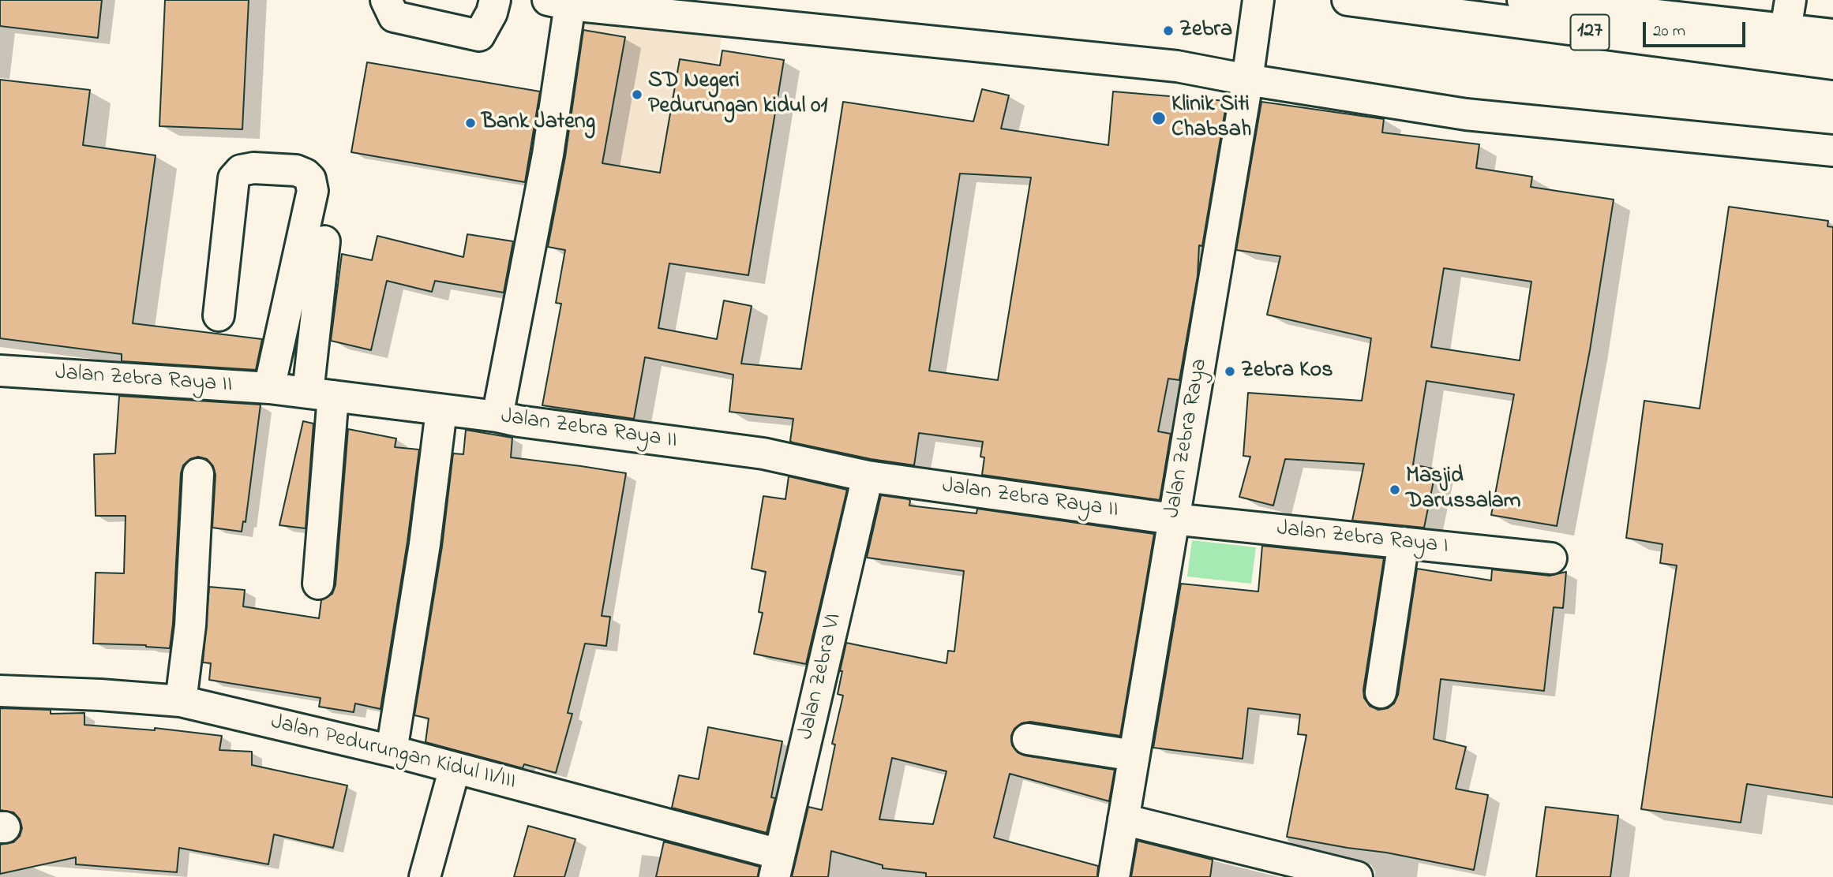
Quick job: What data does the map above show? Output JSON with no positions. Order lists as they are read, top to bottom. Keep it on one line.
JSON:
{"streets":{"street":["127","Jalan Zebra Raya II","Jalan Zebra Raya","Jalan Zebra Raya I","Jalan Zebra VI","Jalan Pedurungan Kidul II/III"]},"crossings":[["Jalan Zebra Raya II","Jalan Zebra Raya"],["Jalan Zebra Raya II","Jalan Zebra Raya I"],["Jalan Zebra Raya II","Jalan Zebra VI"],["Jalan Zebra Raya","Jalan Zebra Raya I"],["Jalan Zebra VI","Jalan Pedurungan Kidul II/III"]],"places":["Zebra","SD Negeri Pedurungan kidul 01","Klinik Siti Chabsah","Bank Jateng","Zebra Kos","Masjid Darussalam"],"scale_bar":"20 m"}
